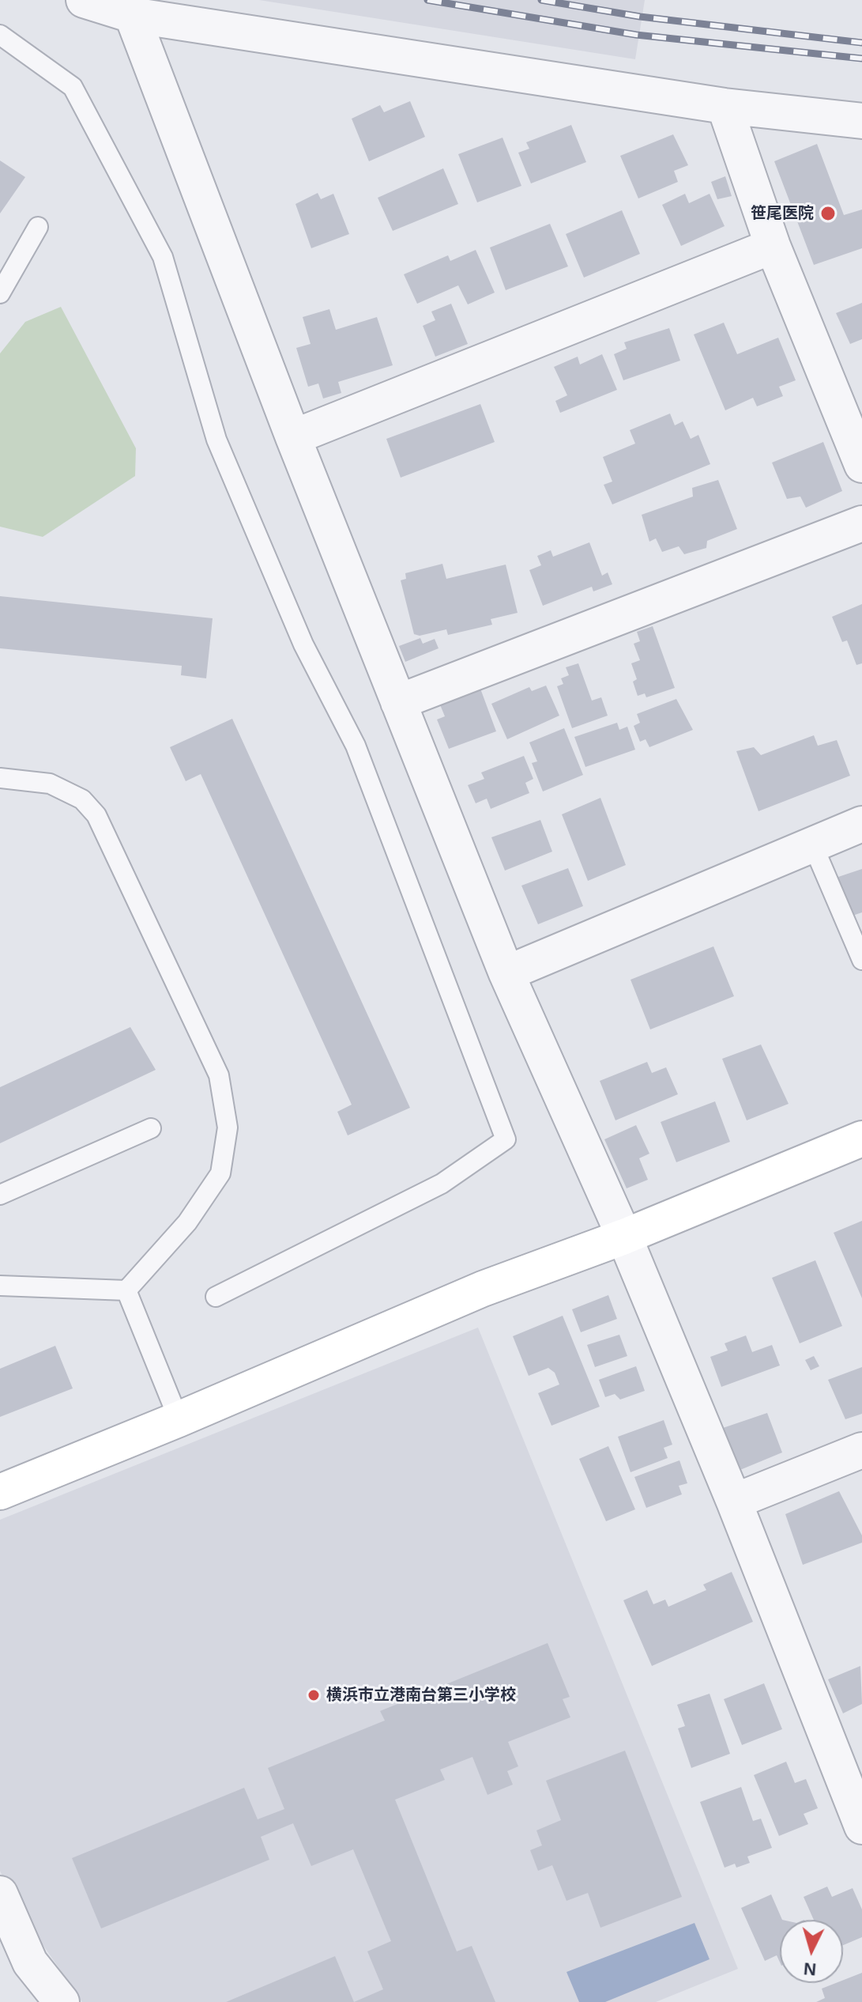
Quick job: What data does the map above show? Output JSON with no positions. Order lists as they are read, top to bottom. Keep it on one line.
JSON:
{"places":["笹尾医院","横浜市立港南台第三小学校"],"north":"bottom"}
